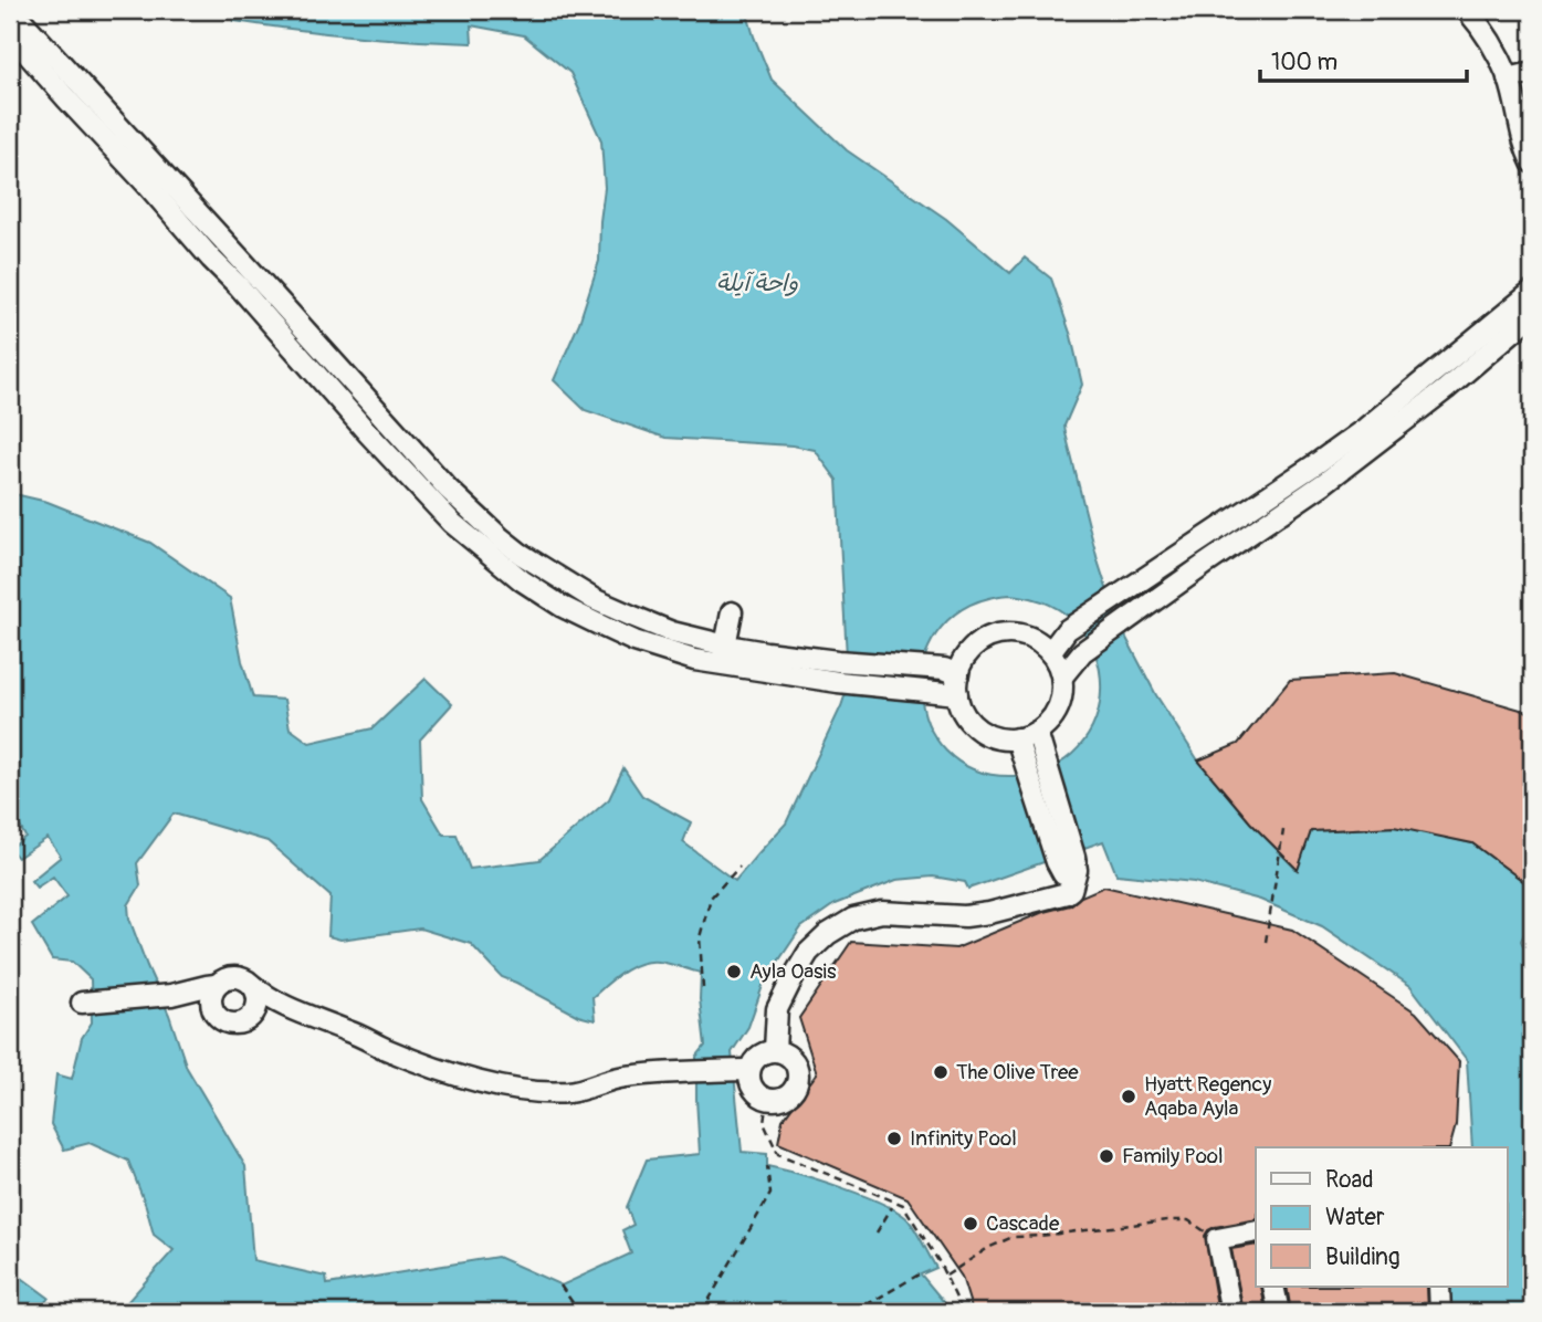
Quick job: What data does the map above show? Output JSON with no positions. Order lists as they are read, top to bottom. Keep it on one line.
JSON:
{"water":["واحة آيلة"],"places":["Ayla Oasis","The Olive Tree","Hyatt Regency Aqaba Ayla","Infinity Pool","Family Pool","Cascade"],"legend":["Road","Water","Building"],"scale_bar":"100 m"}
